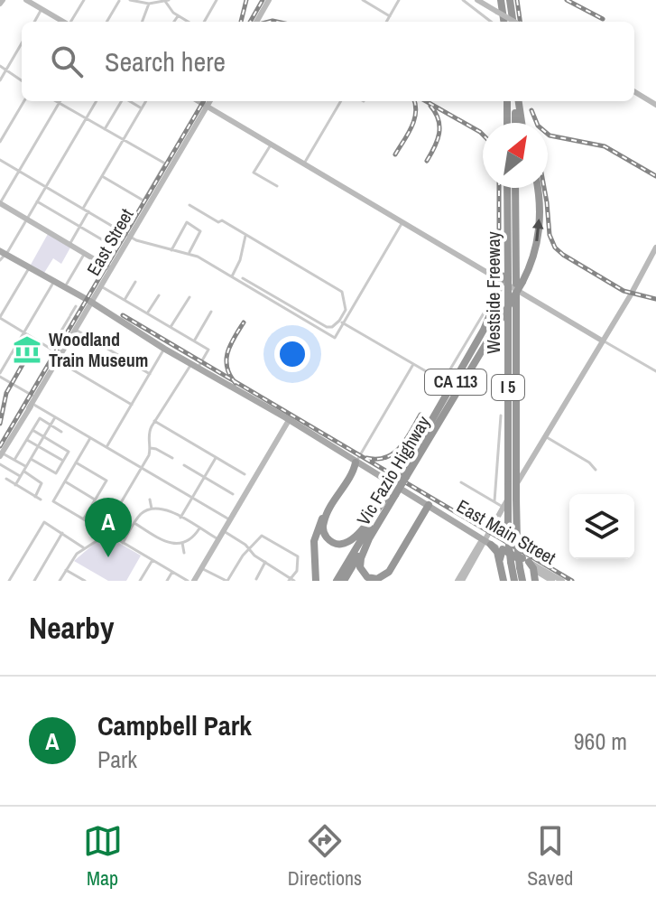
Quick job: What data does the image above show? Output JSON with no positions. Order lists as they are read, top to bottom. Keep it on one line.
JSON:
{"streets":{"highway":["Westside Freeway","CA 113","I 5","Vic Fazio Highway"],"main road":["East Main Street"],"street":["East Street"]},"crossings":[["East Street","East Main Street"],["Westside Freeway","Vic Fazio Highway"]],"places":{"museum":["Woodland Train Museum"]},"north":"top right","page":{"search":"Search here","pins":"A","heading":"Nearby","list":[{"mark":"A","name":"Campbell Park","note":"Park","value":"960 m"}],"nav":["Map","Directions","Saved"]}}
